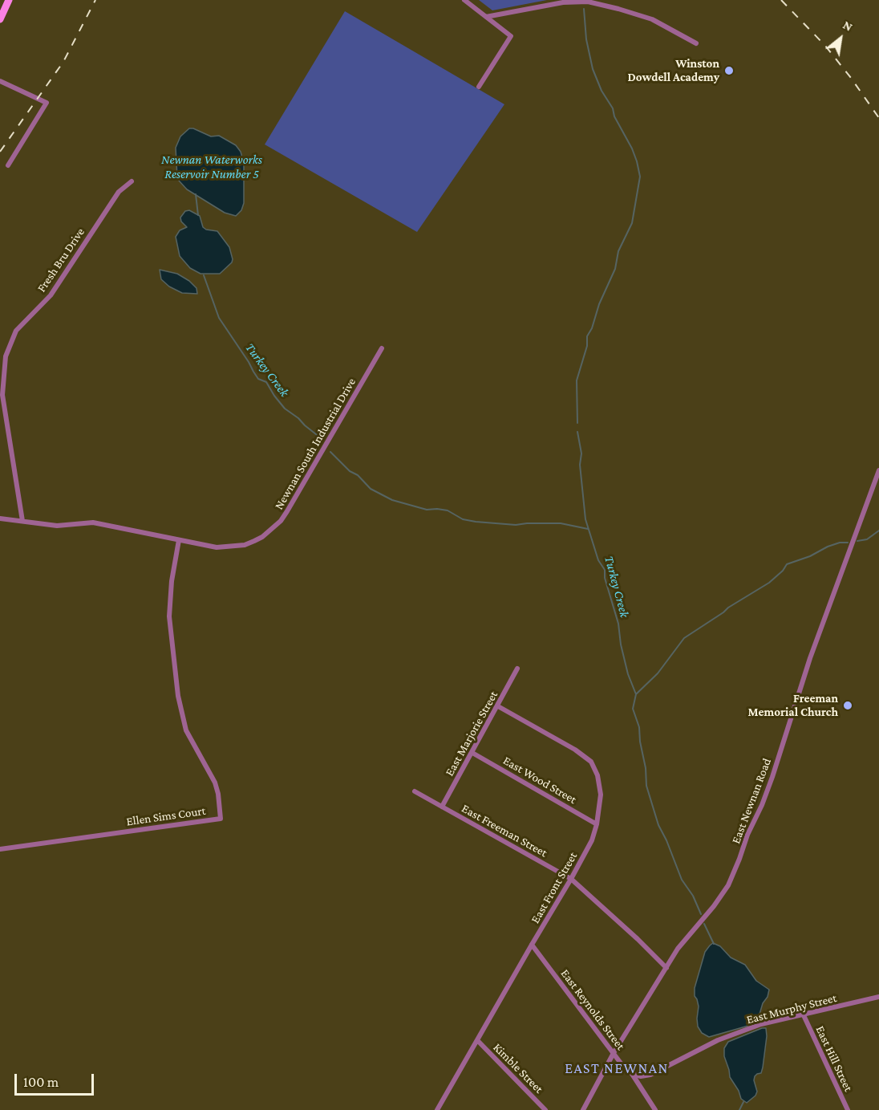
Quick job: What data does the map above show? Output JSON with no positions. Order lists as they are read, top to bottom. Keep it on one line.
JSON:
{"streets":{"street":["Fresh Bru Drive","Newnan South Industrial Drive","East Marjorie Street","East Wood Street","East Newnan Road","Ellen Sims Court","East Freeman Street","East Front Street","East Murphy Street","East Reynolds Street","East Hill Street","Kimble Street"]},"crossings":[["Fresh Bru Drive","Newnan South Industrial Drive"],["Newnan South Industrial Drive","Ellen Sims Court"],["East Marjorie Street","East Wood Street"],["East Marjorie Street","East Freeman Street"],["East Marjorie Street","East Front Street"],["East Wood Street","East Front Street"],["East Newnan Road","East Freeman Street"],["East Newnan Road","East Reynolds Street"],["East Freeman Street","East Front Street"],["East Front Street","East Reynolds Street"],["East Front Street","Kimble Street"],["East Murphy Street","East Reynolds Street"],["East Murphy Street","East Hill Street"]],"districts":["EAST NEWNAN"],"water":["Newnan Waterworks Reservoir Number 5","Turkey Creek"],"places":["Winston Dowdell Academy","Freeman Memorial Church"],"scale_bar":"100 m","north":"top right"}
